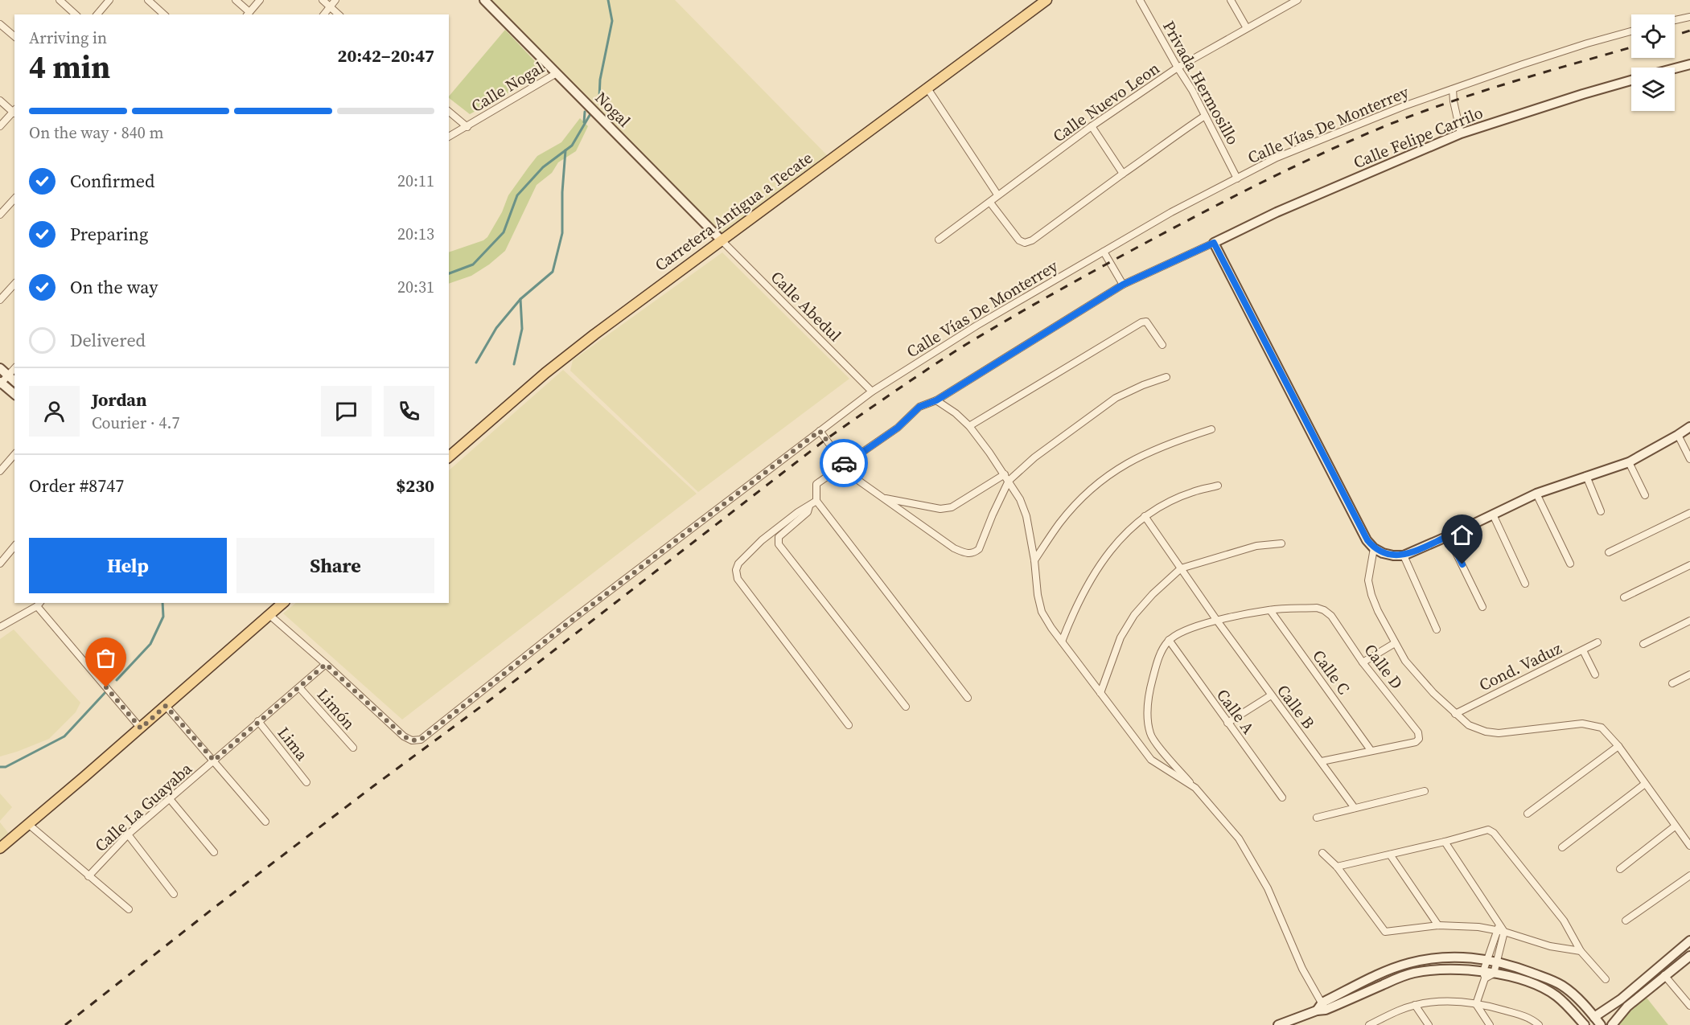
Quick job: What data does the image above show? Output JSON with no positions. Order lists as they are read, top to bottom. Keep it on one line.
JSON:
{"streets":{"main road":["Carretera Antigua a Tecate"],"street":["Privada Hermosillo","Calle Nogal","Calle Nuevo Leon","Nogal","Calle Vías De Monterrey","Calle Felipe Carrilo","Calle Abedul","Calle D","Cond. Vaduz","Calle C","Calle B","Limón","Calle A","Lima","Calle La Guayaba"]},"crossings":[["Privada Hermosillo","Calle Nuevo Leon"],["Privada Hermosillo","Calle Vías De Monterrey"],["Calle Nogal","Nogal"],["Nogal","Carretera Antigua a Tecate"],["Nogal","Calle Abedul"],["Calle Vías De Monterrey","Calle Abedul"],["Calle Vías De Monterrey","Calle La Guayaba"],["Carretera Antigua a Tecate","Calle Abedul"],["Calle D","Calle C"],["Limón","Calle La Guayaba"],["Lima","Calle La Guayaba"]],"page":{"heading":["4 min","Arriving in","20:42–20:47"],"panel":["Jordan","Courier · 4.7","Order #8747","$230"],"bar":"On the way · 840 m","list":[["Confirmed","20:11"],["Preparing","20:13"],["On the way","20:31"],"Delivered"],"buttons":["Help","Share"]}}
